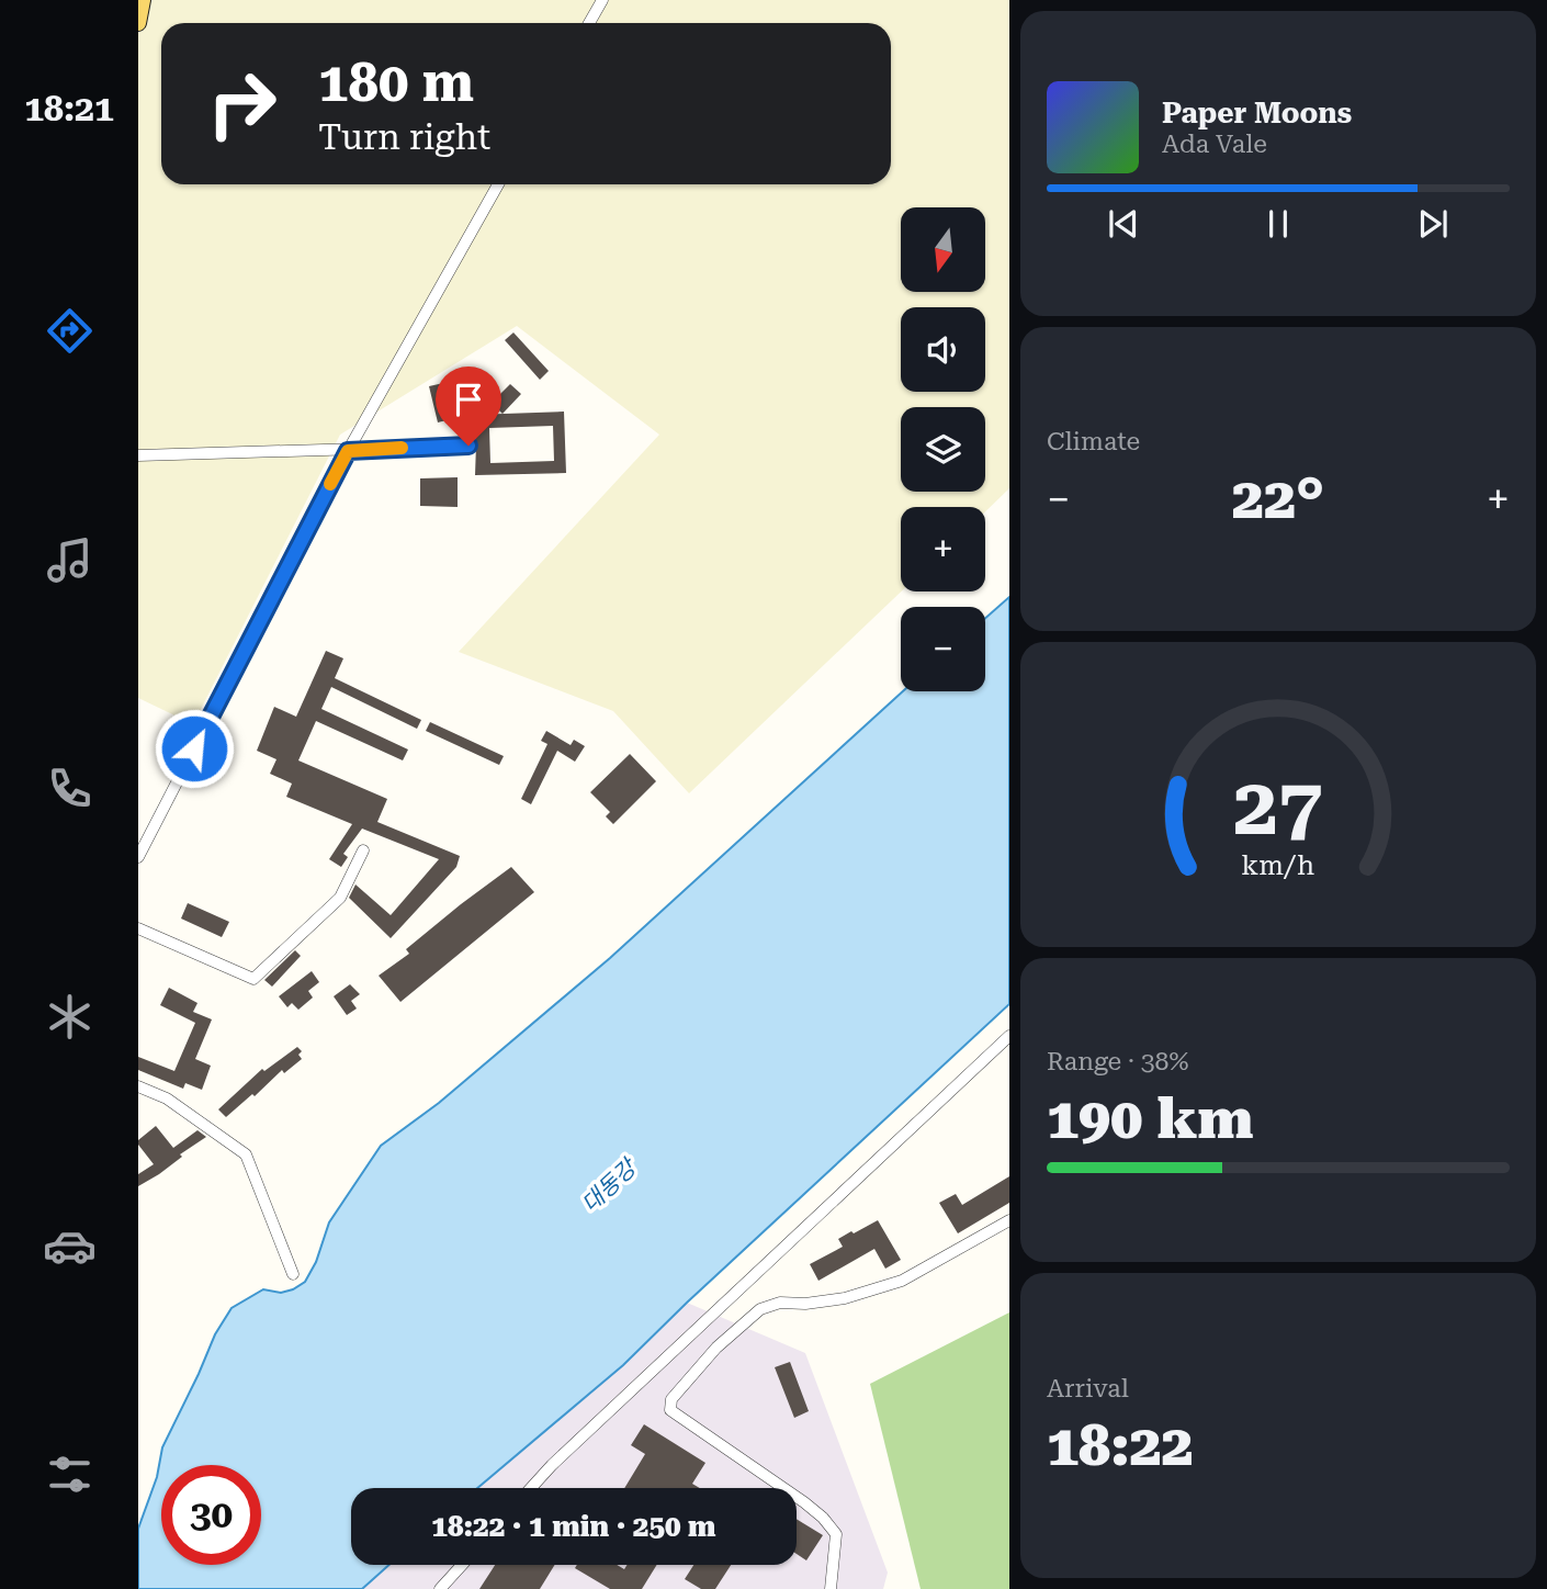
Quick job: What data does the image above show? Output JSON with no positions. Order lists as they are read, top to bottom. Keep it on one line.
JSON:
{"water":["대동강"],"north":"bottom","page":{"tabs":"18:21","turn":["180 m","Turn right"],"song":["Paper Moons","Ada Vale"],"map_buttons":["+","−"],"tile":["Climate",["Range · 38%","190 km"],["Arrival","18:22"]],"heat":["−","22°","+"],"limit":"30","trip":"18:22 · 1 min · 250 m","gauge":["27","km/h"]}}
